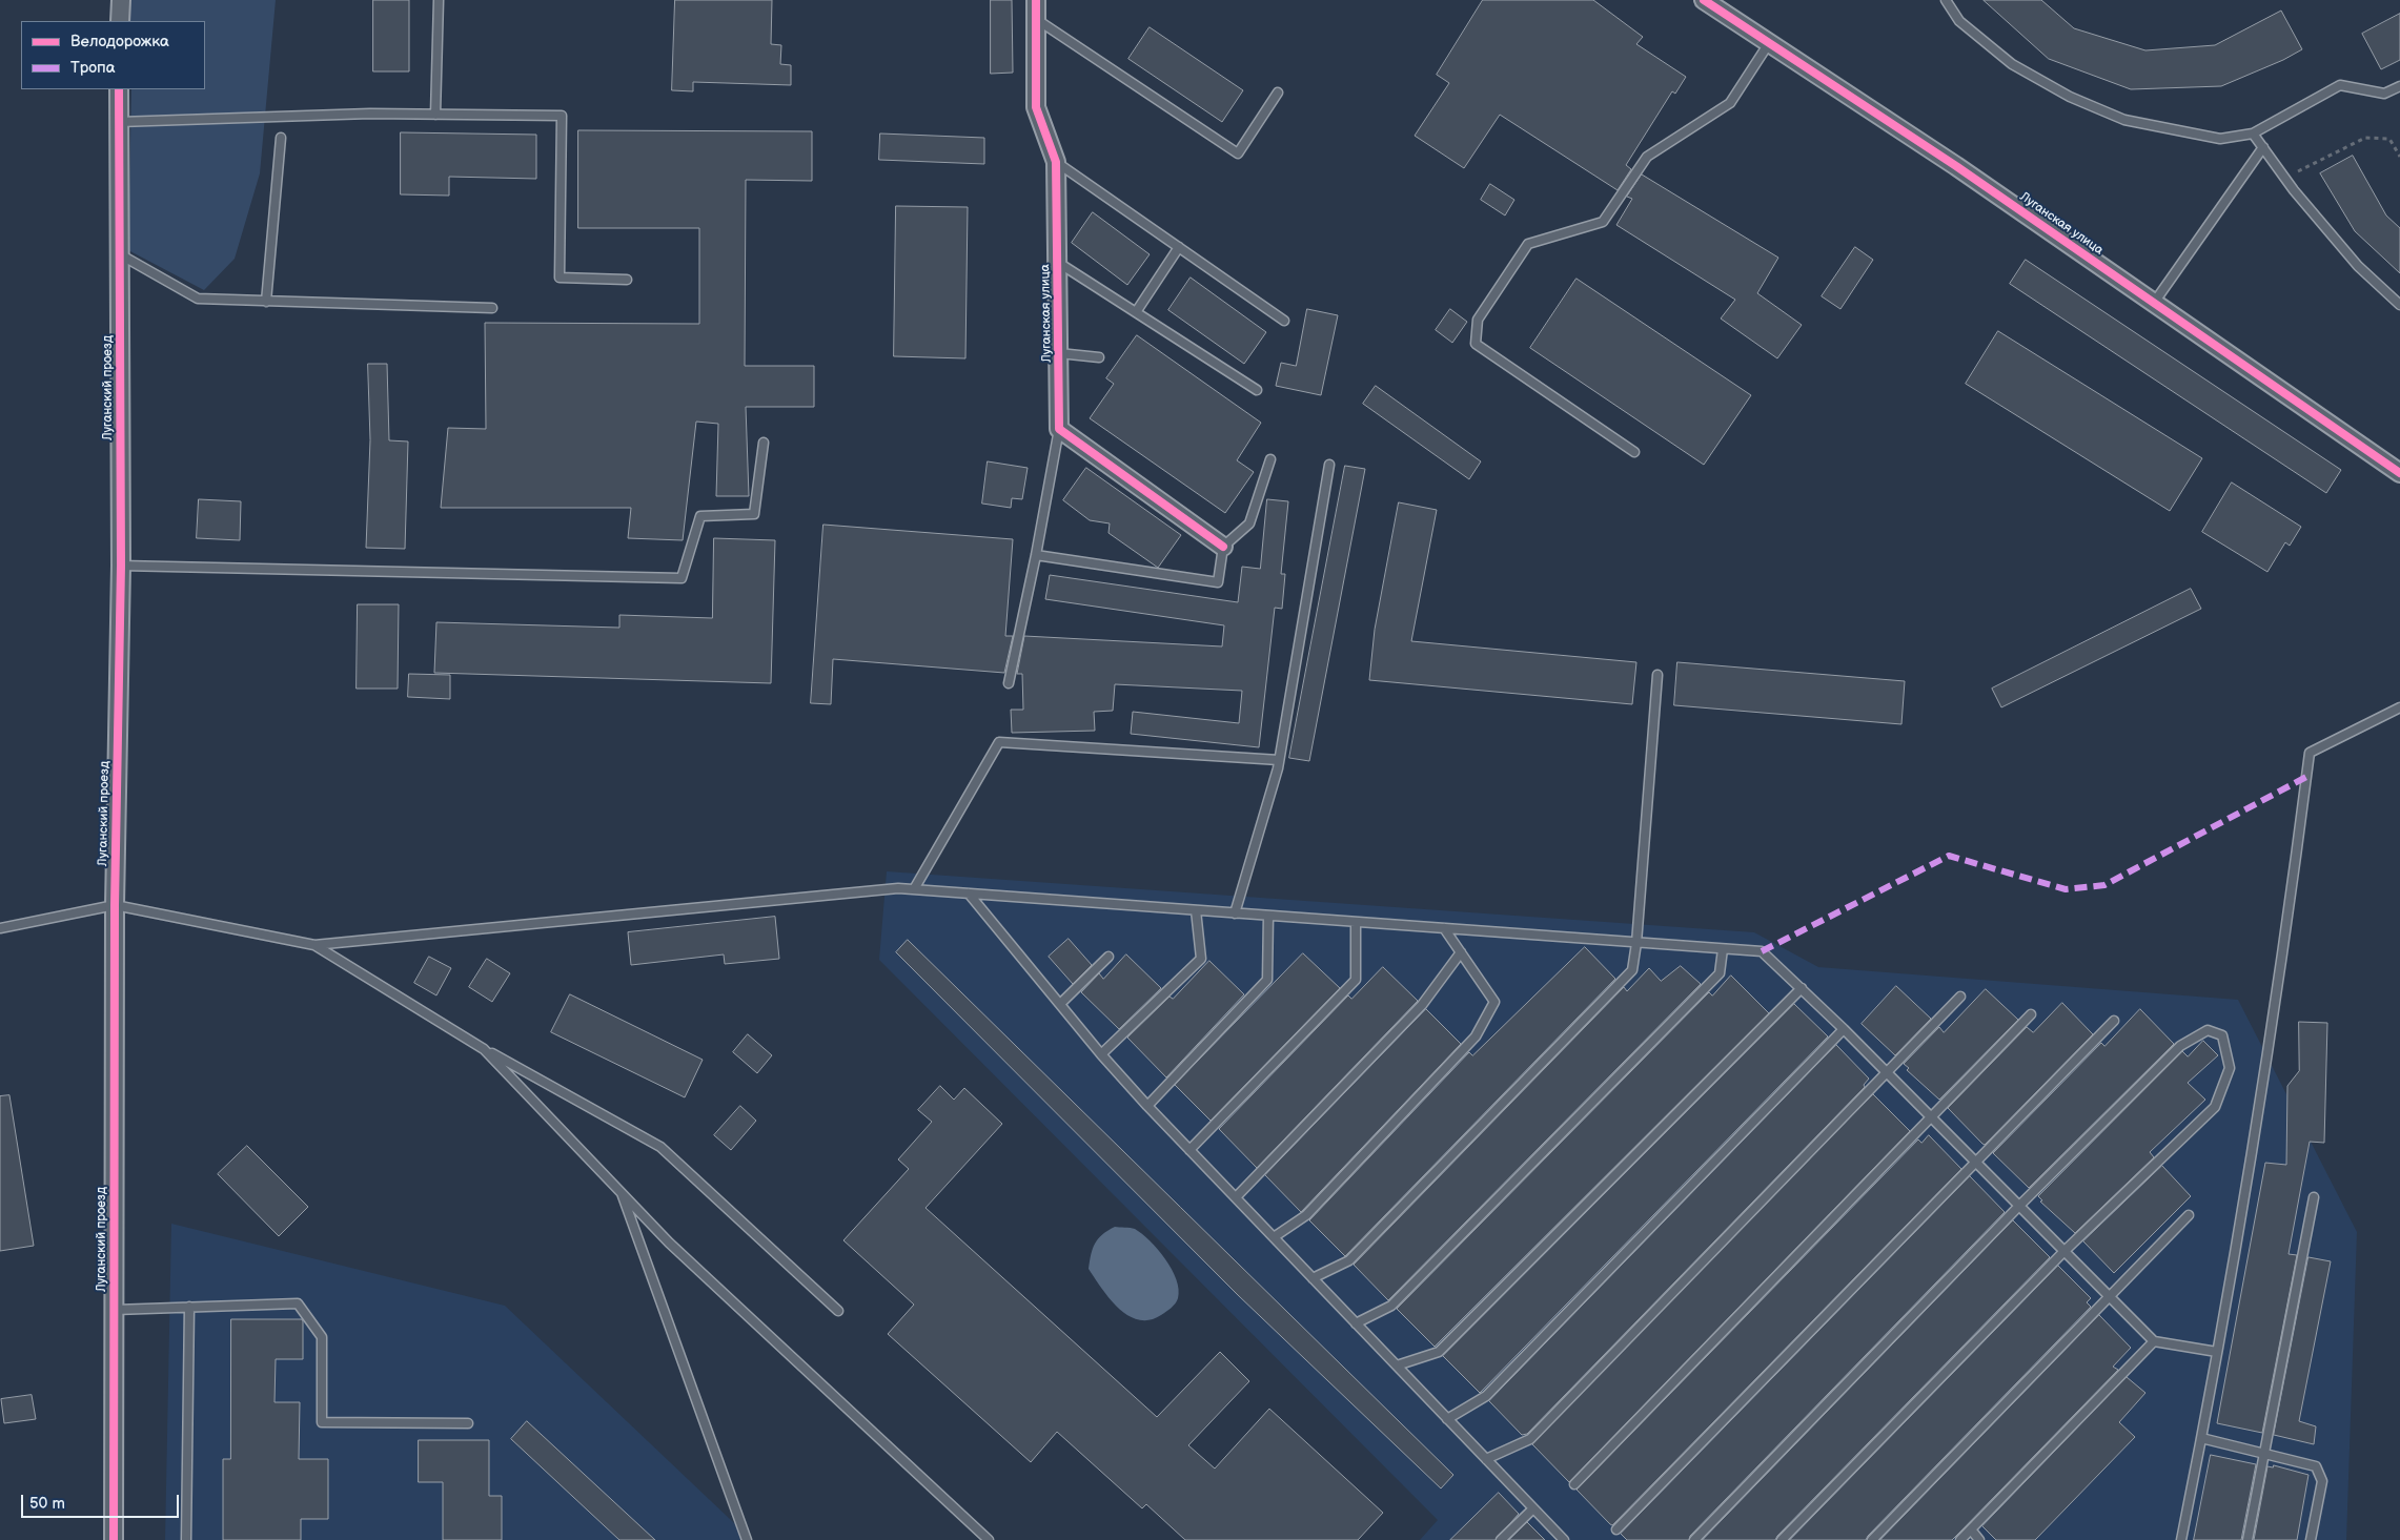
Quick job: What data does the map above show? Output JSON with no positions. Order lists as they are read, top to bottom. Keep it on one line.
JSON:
{"streets":{"street":["Луганская улица","Луганский проезд"]},"legend":["Велодорожка","Тропа"],"scale_bar":"50 m"}
